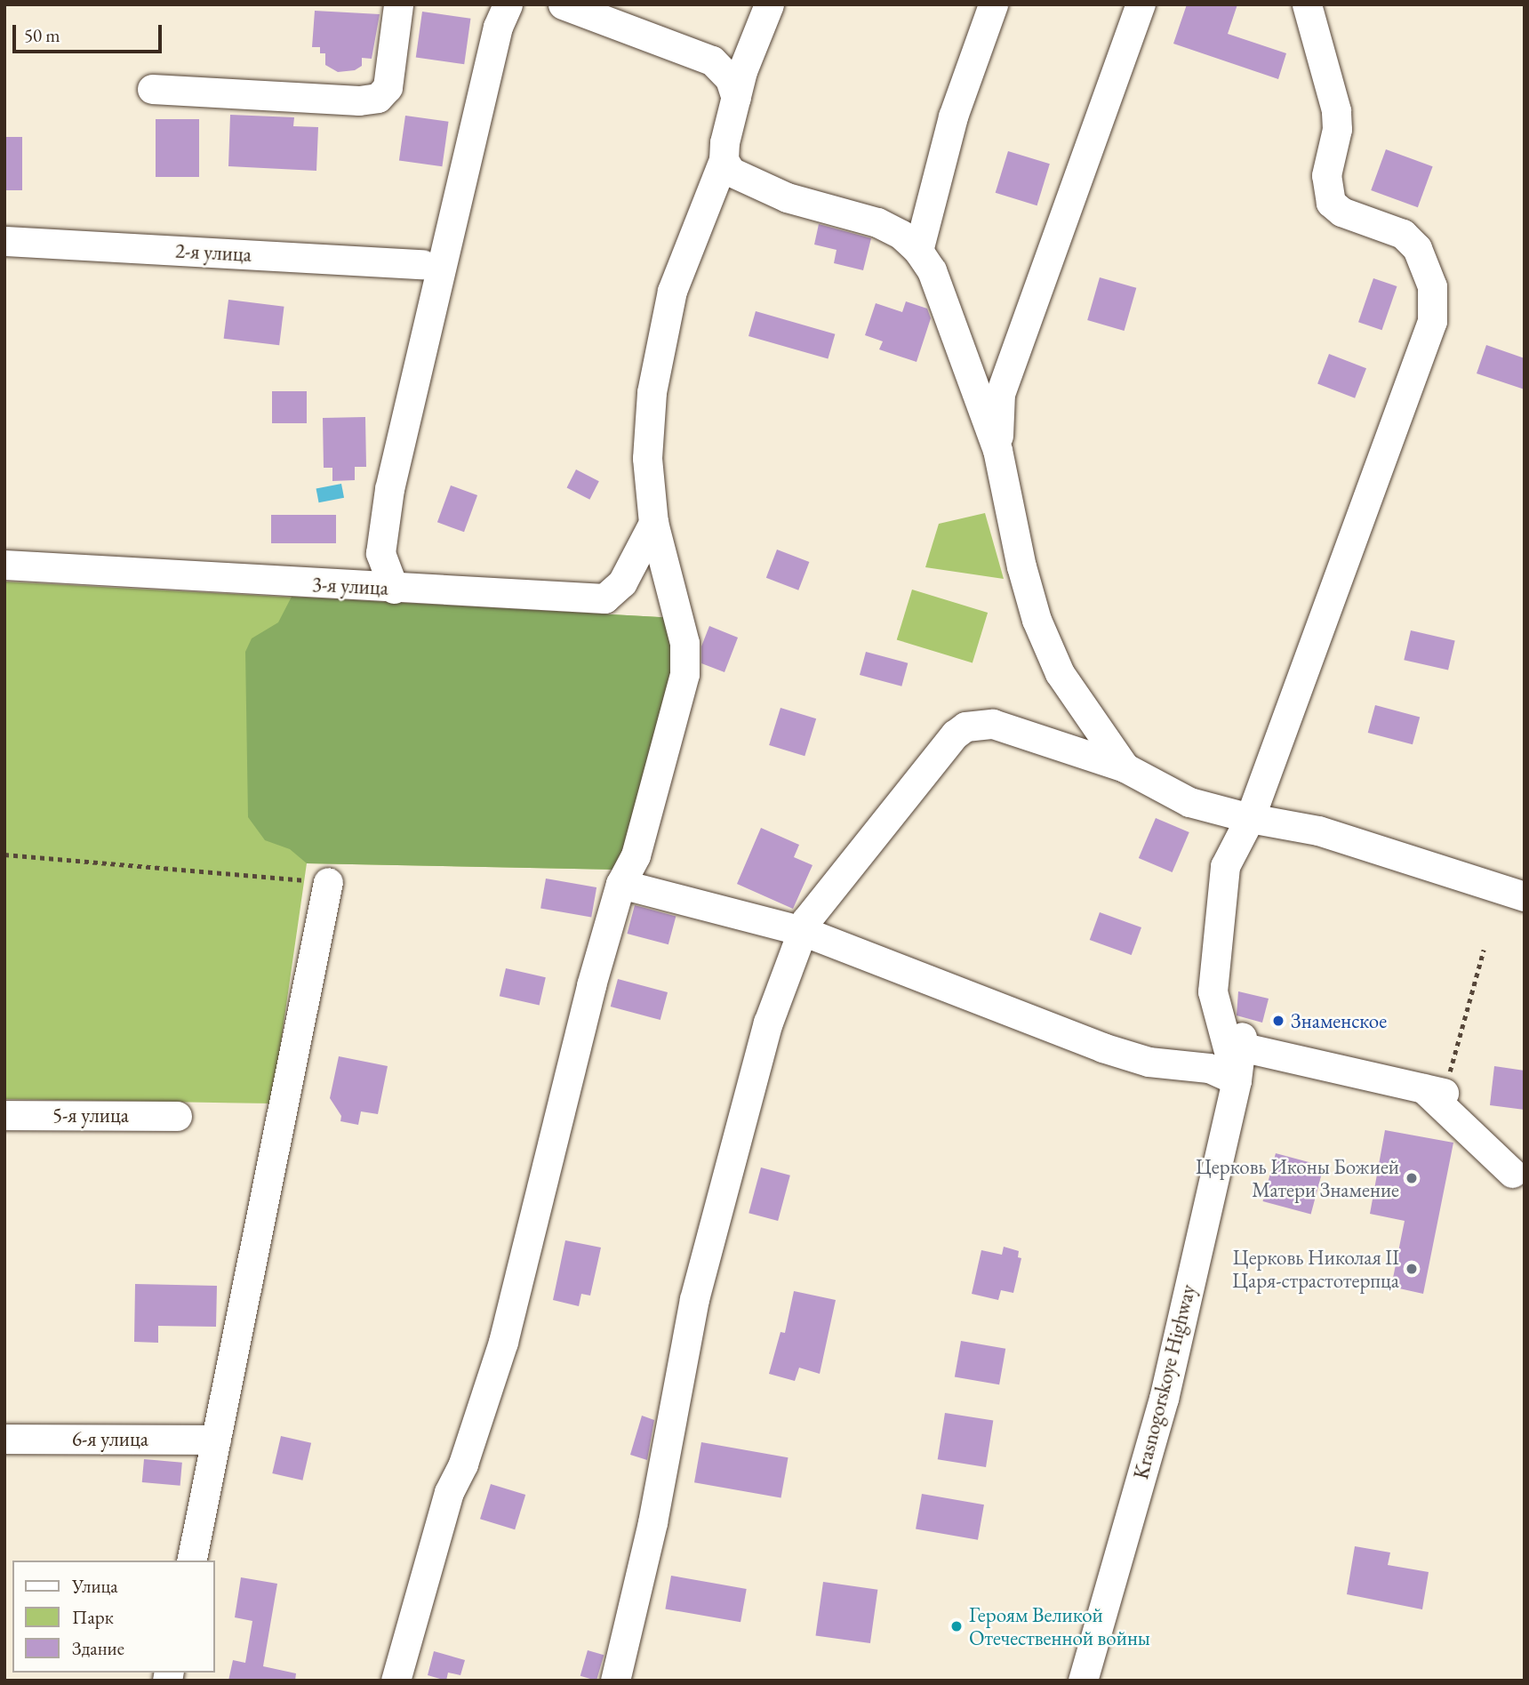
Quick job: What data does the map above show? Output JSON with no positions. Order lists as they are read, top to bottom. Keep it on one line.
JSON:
{"streets":{"street":["2-я улица","3-я улица","5-я улица","Krasnogorskoye Highway","6-я улица"]},"places":["Знаменское","Церковь Иконы Божией Матери Знамение","Церковь Николая II Царя-страстотерпца","Героям Великой Отечественной войны"],"legend":["Улица","Парк","Здание"],"scale_bar":"50 m"}
